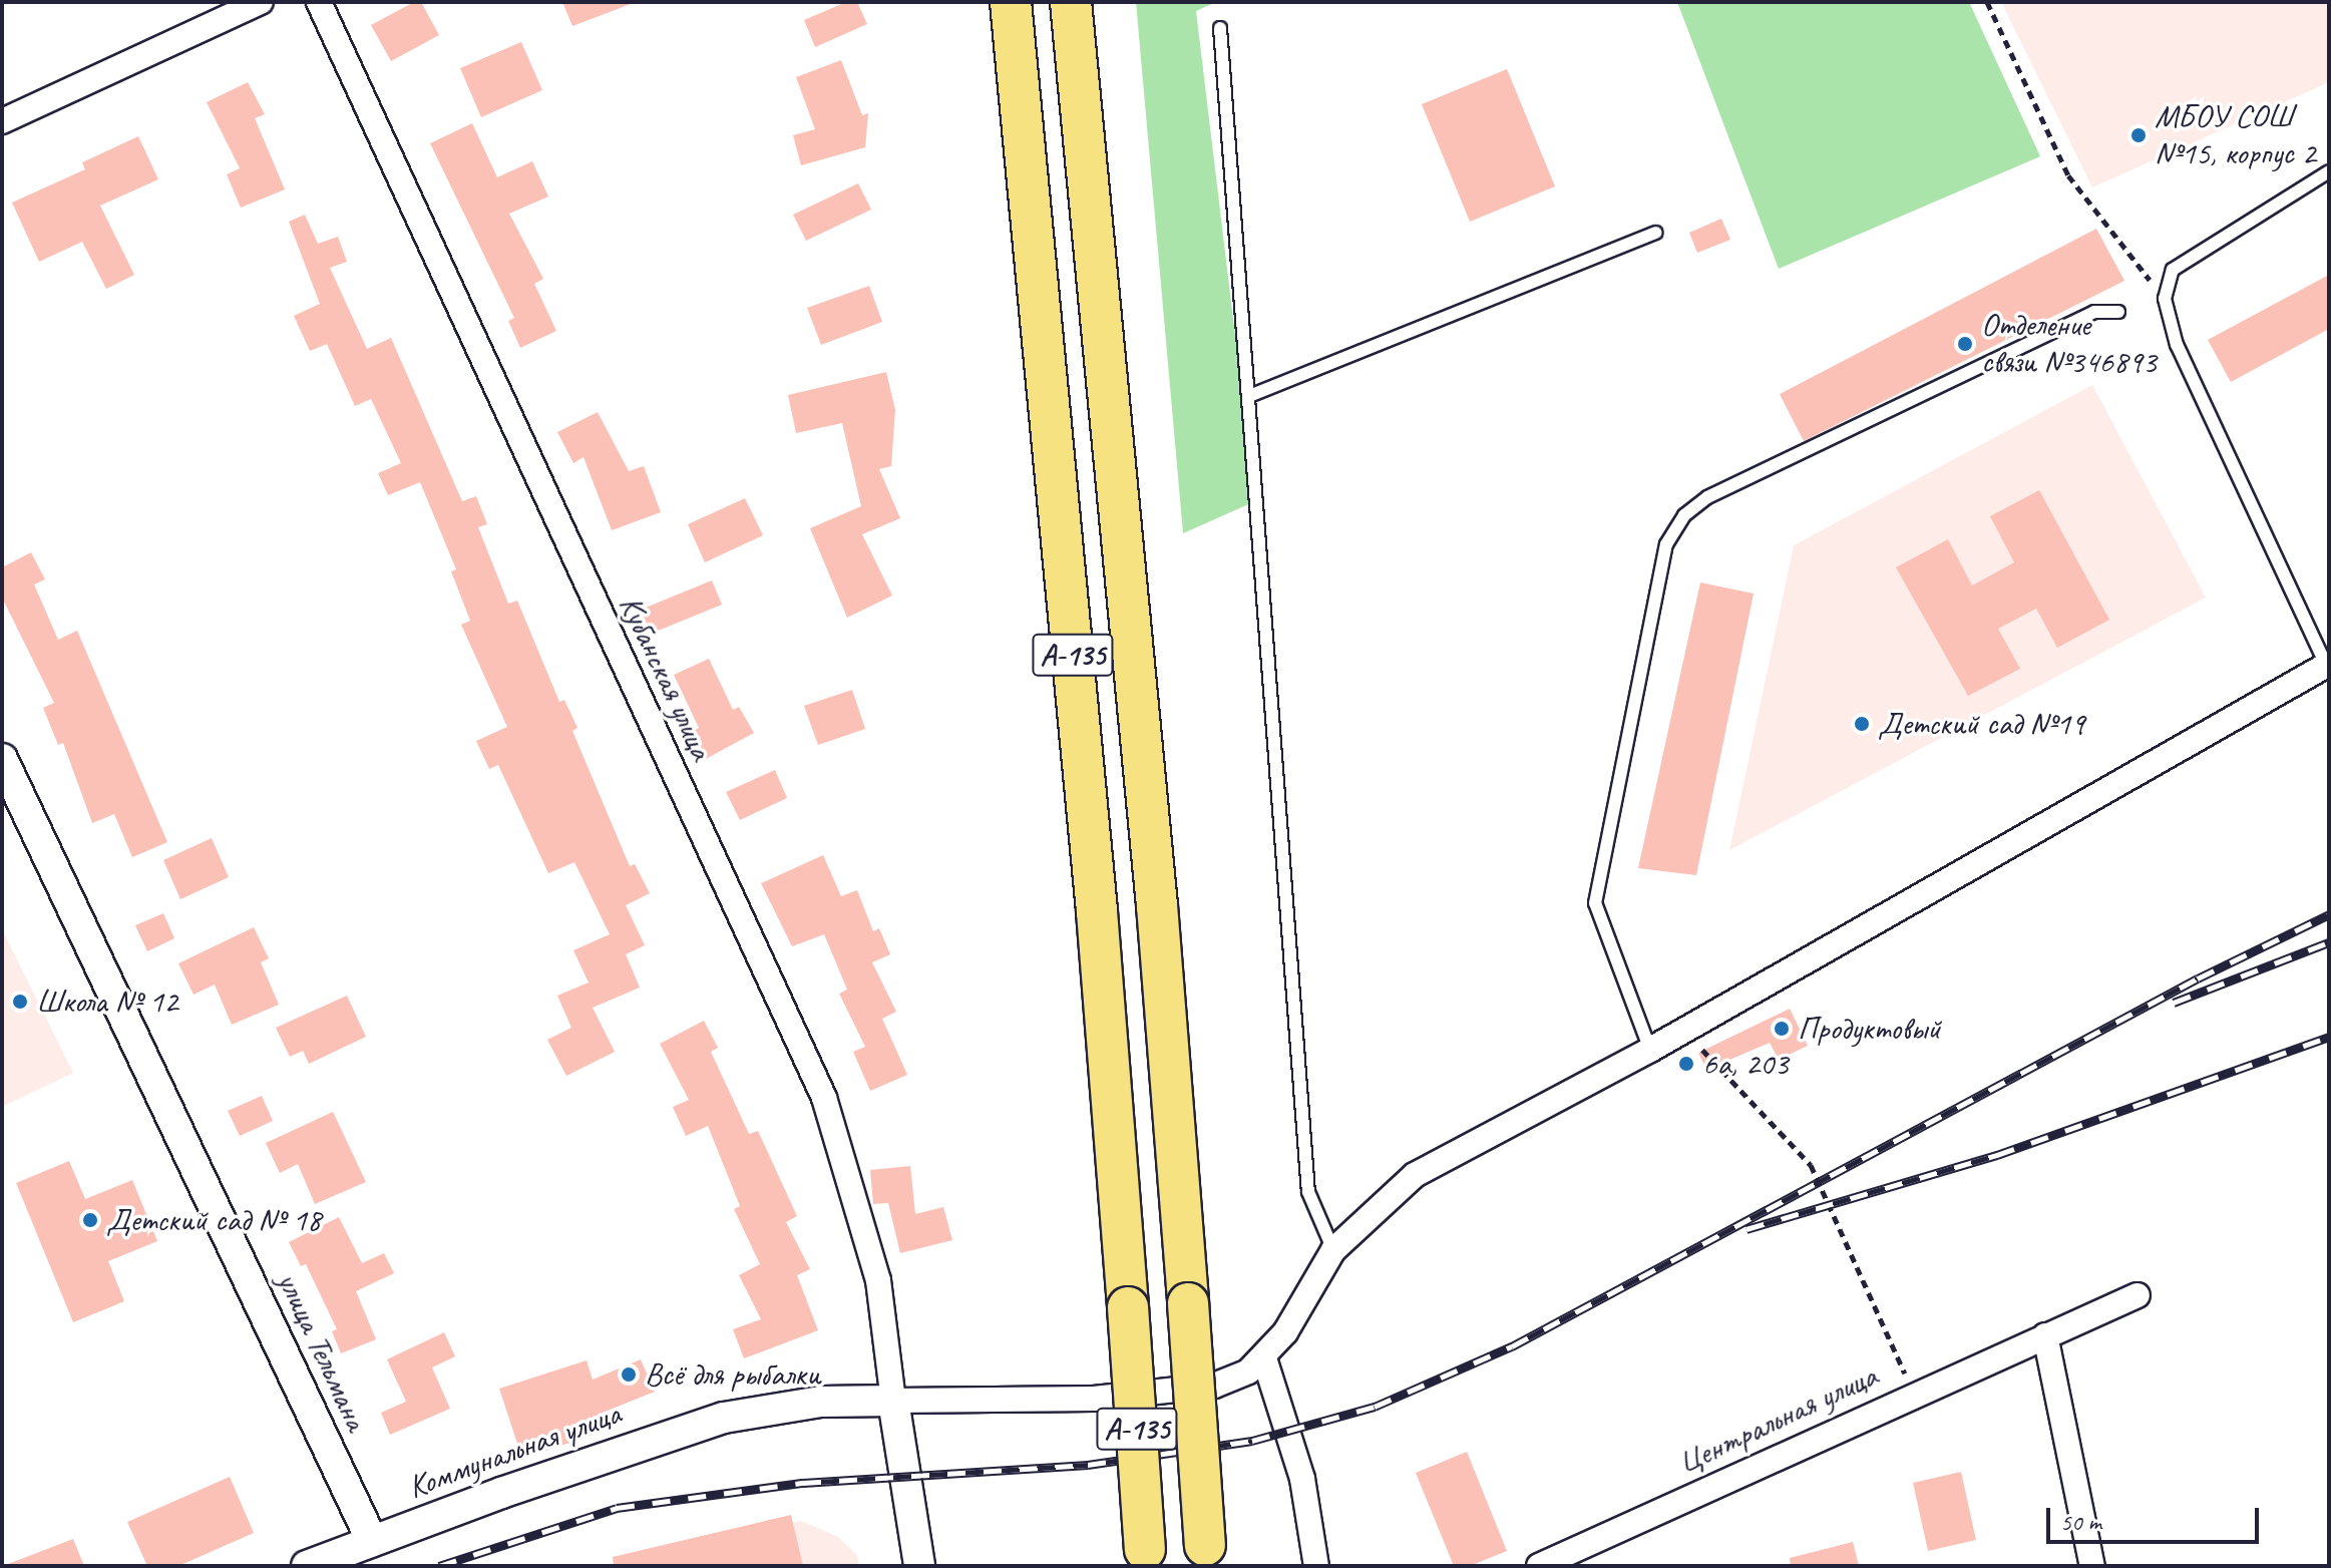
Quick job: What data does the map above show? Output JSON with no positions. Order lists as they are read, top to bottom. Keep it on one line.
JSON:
{"streets":{"highway":["А-135"],"street":["Кубанская улица","улица Тельмана","Центральная улица","Коммунальная улица"]},"crossings":[["Кубанская улица","Коммунальная улица"],["улица Тельмана","Коммунальная улица"]],"places":["МБОУ СОШ №15, корпус 2","Отделение связи №346893","Детский сад №19","Школа № 12","Продуктовый","6a, 203","Детский сад № 18","Всё для рыбалки"],"scale_bar":"50 m"}
